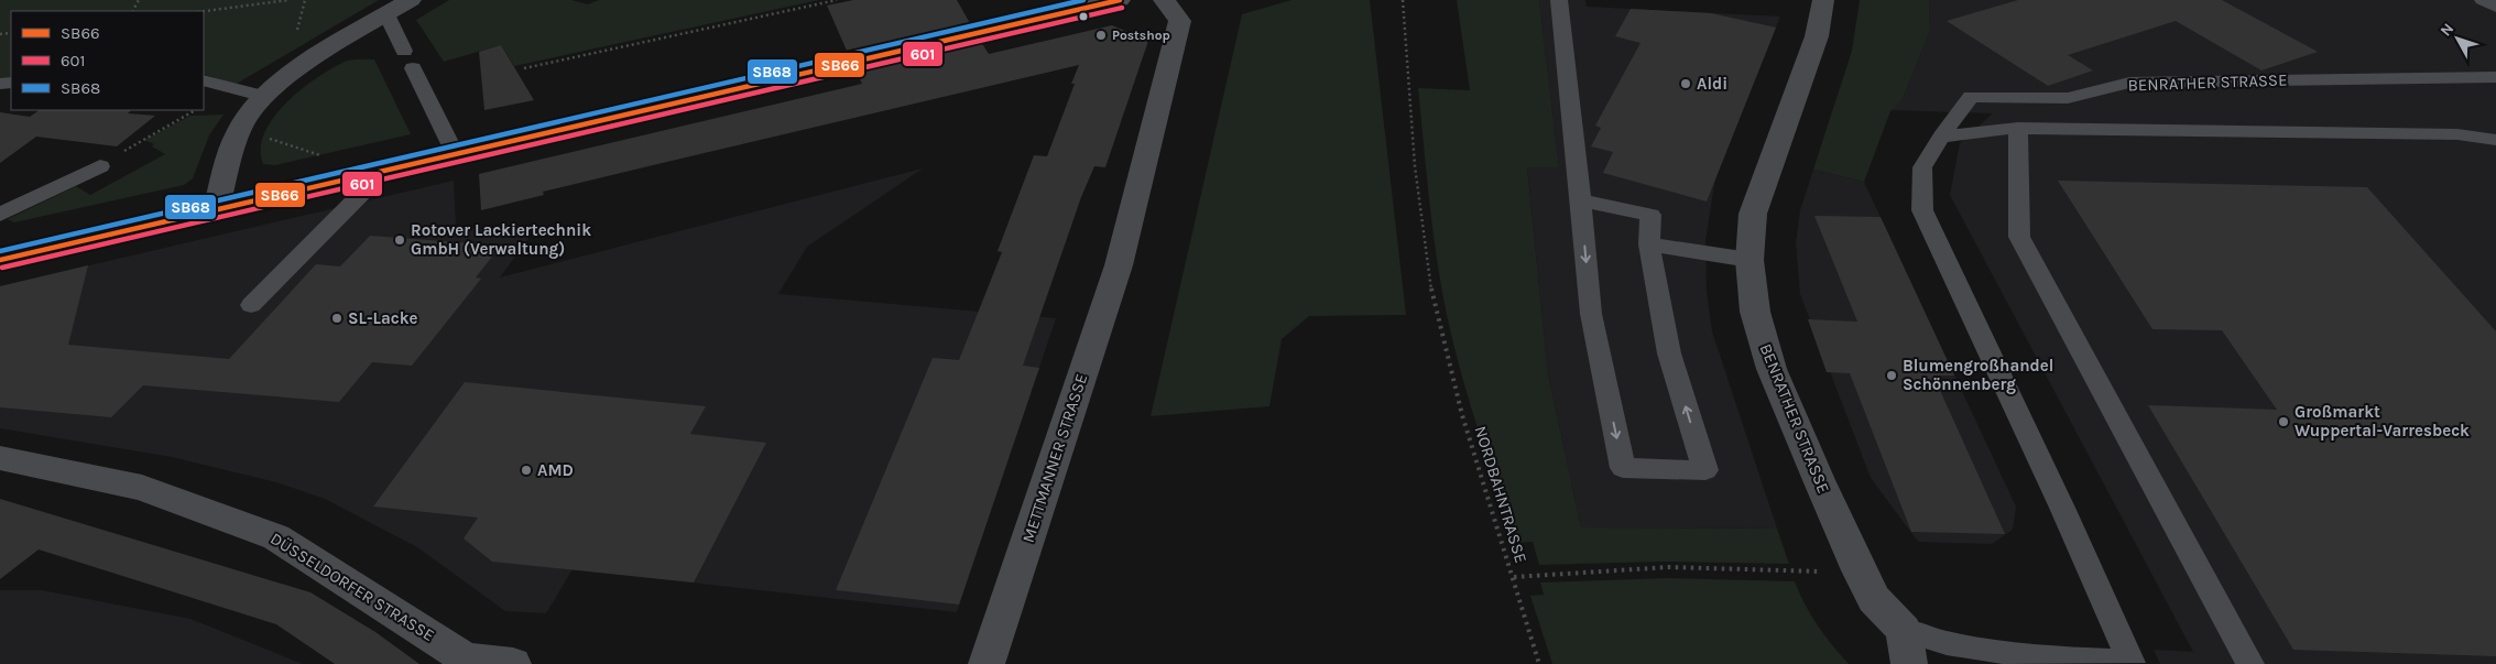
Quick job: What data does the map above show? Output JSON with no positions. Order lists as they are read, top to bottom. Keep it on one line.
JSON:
{"streets":{"street":["BENRATHER STRASSE","METTMANNER STRASSE","DÜSSELDORFER STRASSE"],"path":["NORDBAHNTRASSE"]},"places":["Postshop","Aldi","Rotover Lackiertechnik GmbH (Verwaltung)","SL-Lacke","Blumengroßhandel Schönnenberg","Großmarkt Wuppertal-Varresbeck","AMD"],"lines":["transit line SB66","transit line SB68","transit line 601"],"legend":["SB66","601","SB68"],"north":"top left"}
